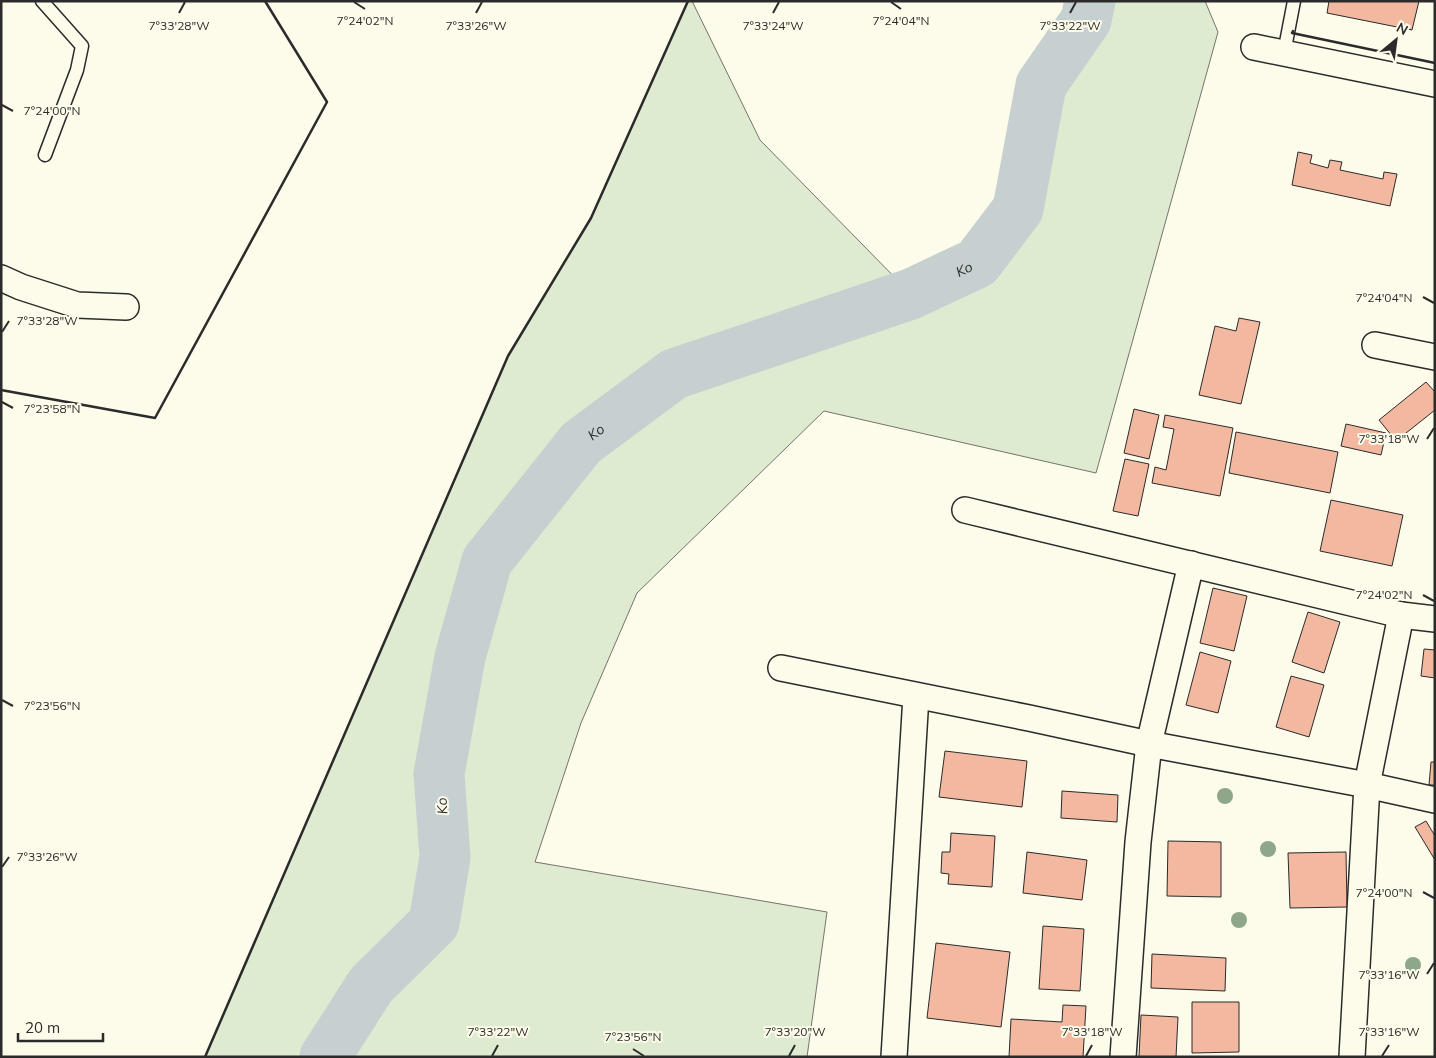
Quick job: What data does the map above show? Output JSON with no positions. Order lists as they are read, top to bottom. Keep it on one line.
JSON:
{"water":["Ko"],"scale_bar":"20 m","north":"top right","coordinates":["7°24'02\"N","7°24'04\"N","7°33'28\"W","7°33'26\"W","7°33'24\"W","7°33'22\"W","7°24'00\"N","7°23'58\"N","7°33'18\"W","7°23'56\"N","7°33'16\"W","7°33'20\"W"]}
